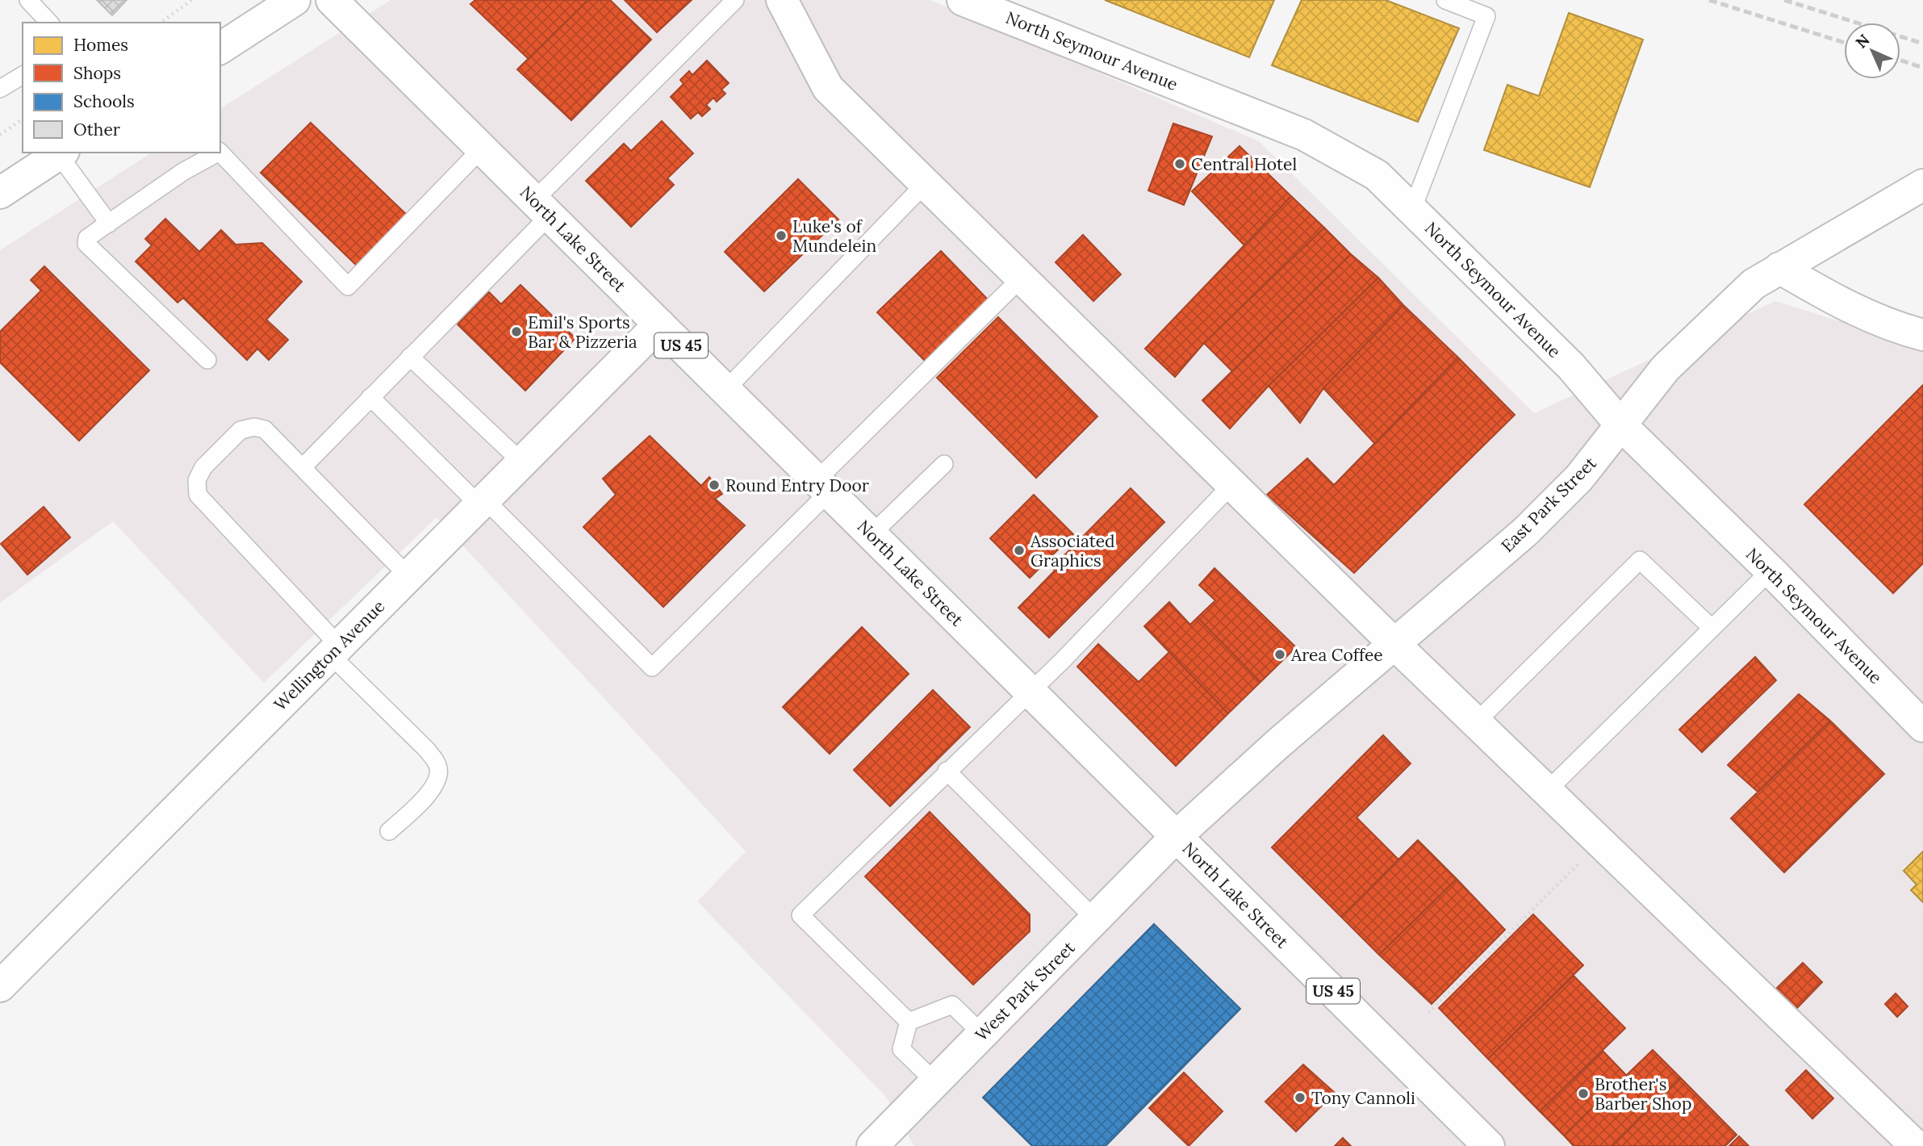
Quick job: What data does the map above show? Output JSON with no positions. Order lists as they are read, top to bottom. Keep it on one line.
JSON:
{"streets":{"street":["North Seymour Avenue","North Lake Street","US 45","East Park Street","Wellington Avenue","West Park Street"]},"crossings":[["North Seymour Avenue","East Park Street"],["North Lake Street","East Park Street"],["North Lake Street","Wellington Avenue"],["North Lake Street","West Park Street"],["East Park Street","West Park Street"]],"places":["Central Hotel","Luke's of Mundelein","Emil's Sports Bar & Pizzeria","Round Entry Door","Associated Graphics","Area Coffee","Brother's Barber Shop","Tony Cannoli"],"legend":["Homes","Shops","Schools","Other"],"north":"top left"}
